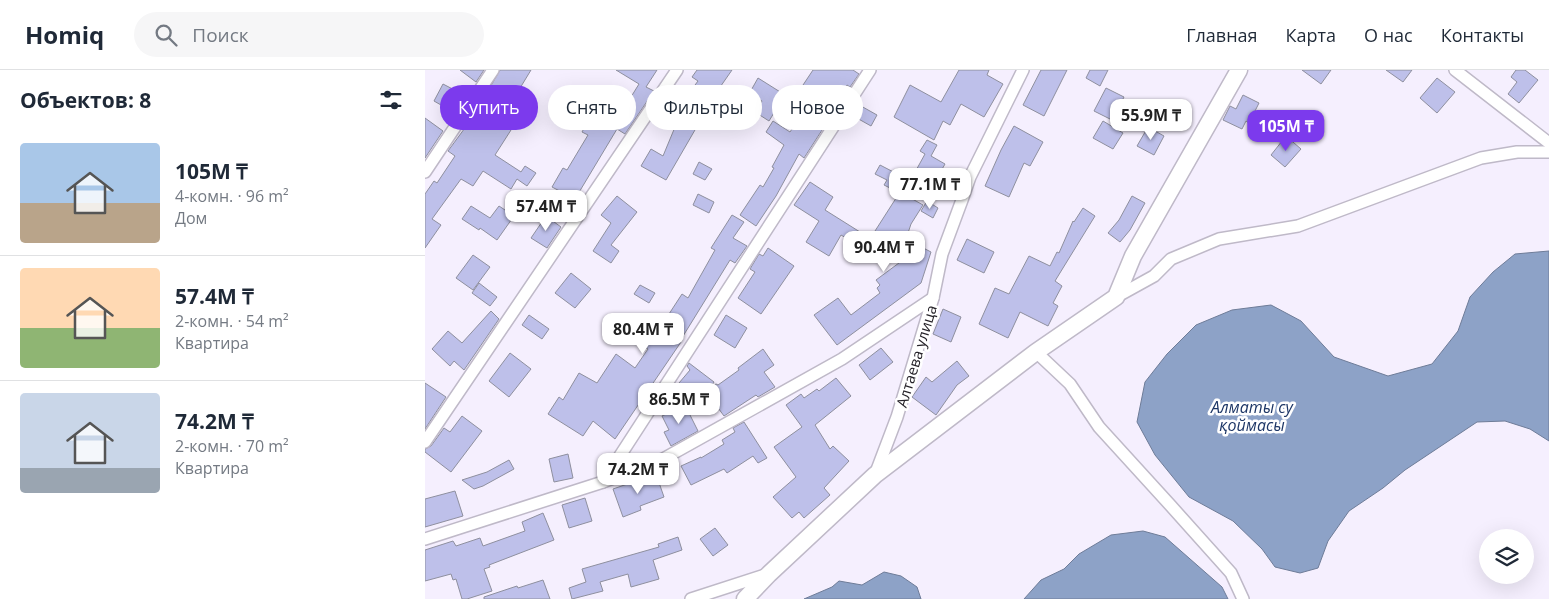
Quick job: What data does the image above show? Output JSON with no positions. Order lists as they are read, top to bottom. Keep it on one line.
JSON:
{"streets":{"street":["Алтаева улица"]},"water":["Алматы су қоймасы"],"page":{"header":"Homiq","search":"Поиск","nav":["Главная","Карта","О нас","Контакты"],"heading":"Объектов: 8","chip":["Купить","Снять","Фильтры","Новое"],"price":["55.9M ₸","105M ₸","77.1M ₸","57.4M ₸","90.4M ₸","80.4M ₸","86.5M ₸","74.2M ₸"],"list":[{"name":"105M ₸","note":"4-комн. · 96 m² · Дом"},{"name":"57.4M ₸","note":"2-комн. · 54 m² · Квартира"},{"name":"74.2M ₸","note":"2-комн. · 70 m² · Квартира"}]}}
